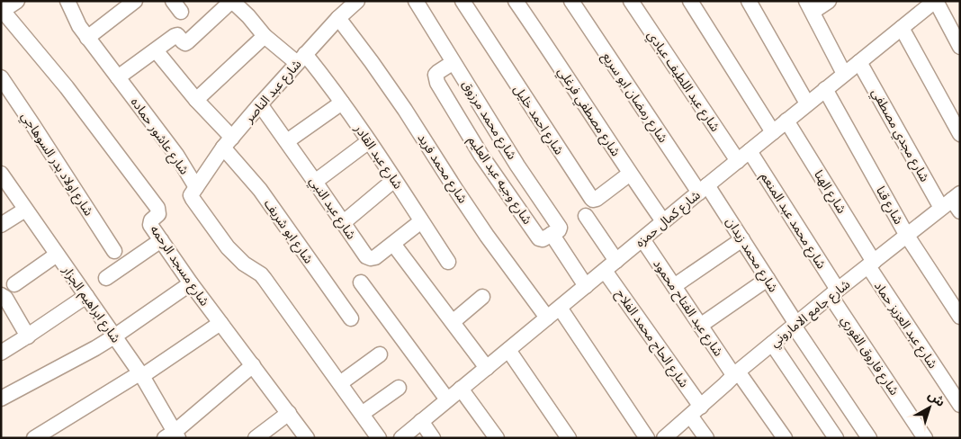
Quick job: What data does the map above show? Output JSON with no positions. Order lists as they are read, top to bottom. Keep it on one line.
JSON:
{"streets":{"street":["شارع عبد اللطيف عبادي","شارع عبد الناصر","شارع رمضان ابو سريع","شارع مصطفي فرغلي","شارع محمد مرزوق","شارع احمد خليل","شارع مجدي مصطفي","شارع عاشور حماده","شارع عبد القادر","شارع اولاد بدر السوهاجي","شارع محمد فريد","شارع وجيه عبد العليم","شارع الهنا","شارع قنا","شارع عبد النبي","شارع كمال حمزه","شارع محمد عبد المنعم","شارع ابو شريف","شارع محمد زيدان","شارع مسجد الرحمه","شارع ابراهيم الجزار","شارع عبد الفتاح محمود","شارع جامع الاماروني","شارع عبد العزيز حماد","شارع الحاج محمد الفلاح","شارع فاروق الفوري"]},"crossings":[["شارع عبد اللطيف عبادي","شارع كمال حمزه"],["شارع عبد الناصر","شارع عاشور حماده"],["شارع عبد الناصر","شارع عبد القادر"],["شارع عبد الناصر","شارع محمد فريد"],["شارع عبد الناصر","شارع عبد النبي"],["شارع عبد الناصر","شارع ابو شريف"],["شارع رمضان ابو سريع","شارع كمال حمزه"],["شارع رمضان ابو سريع","شارع محمد زيدان"],["شارع مصطفي فرغلي","شارع احمد خليل"],["شارع مصطفي فرغلي","شارع كمال حمزه"],["شارع محمد مرزوق","شارع وجيه عبد العليم"],["شارع مجدي مصطفي","شارع كمال حمزه"],["شارع مجدي مصطفي","شارع جامع الاماروني"],["شارع عبد القادر","شارع عبد النبي"],["شارع محمد فريد","شارع كمال حمزه"],["شارع الهنا","شارع كمال حمزه"],["شارع الهنا","شارع جامع الاماروني"],["شارع الهنا","شارع عبد العزيز حماد"],["شارع قنا","شارع كمال حمزه"],["شارع قنا","شارع جامع الاماروني"],["شارع كمال حمزه","شارع محمد عبد المنعم"],["شارع كمال حمزه","شارع محمد زيدان"],["شارع كمال حمزه","شارع عبد الفتاح محمود"],["شارع كمال حمزه","شارع الحاج محمد الفلاح"],["شارع محمد عبد المنعم","شارع جامع الاماروني"],["شارع محمد عبد المنعم","شارع فاروق الفوري"],["شارع محمد زيدان","شارع جامع الاماروني"],["شارع عبد الفتاح محمود","شارع جامع الاماروني"],["شارع جامع الاماروني","شارع عبد العزيز حماد"],["شارع جامع الاماروني","شارع الحاج محمد الفلاح"],["شارع جامع الاماروني","شارع فاروق الفوري"]],"north":"top right"}
